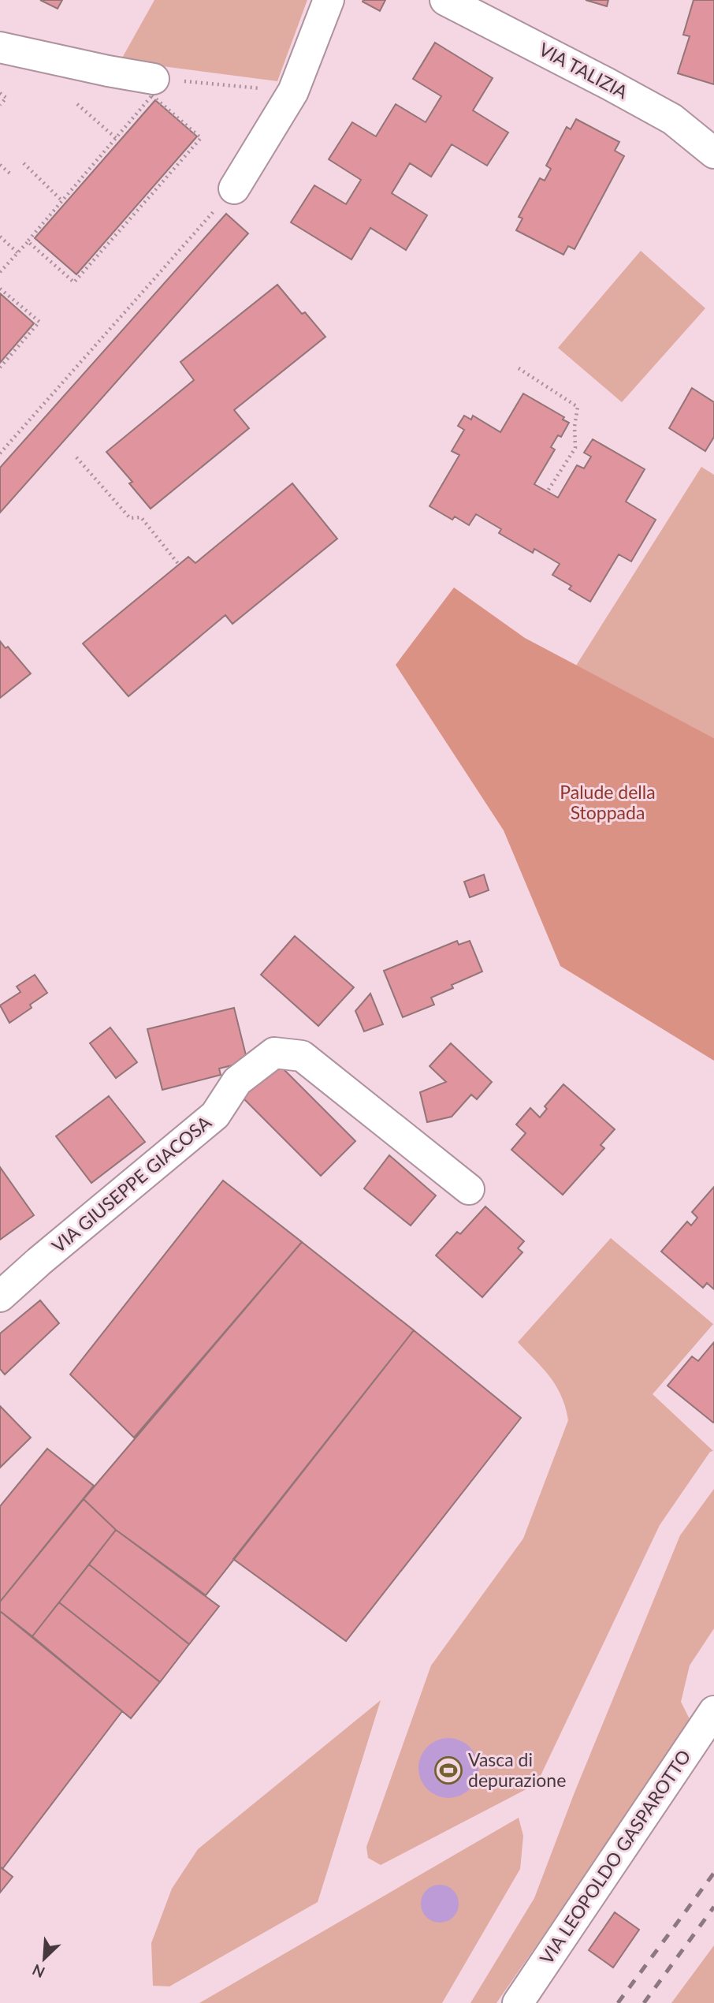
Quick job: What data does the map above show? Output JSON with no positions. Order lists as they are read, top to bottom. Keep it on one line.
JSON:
{"streets":{"street":["VIA TALIZIA","VIA GIUSEPPE GIACOSA","VIA LEOPOLDO GASPAROTTO"]},"parks":["Palude della Stoppada"],"places":{"sports":["Vasca di depurazione"]},"north":"bottom left"}
